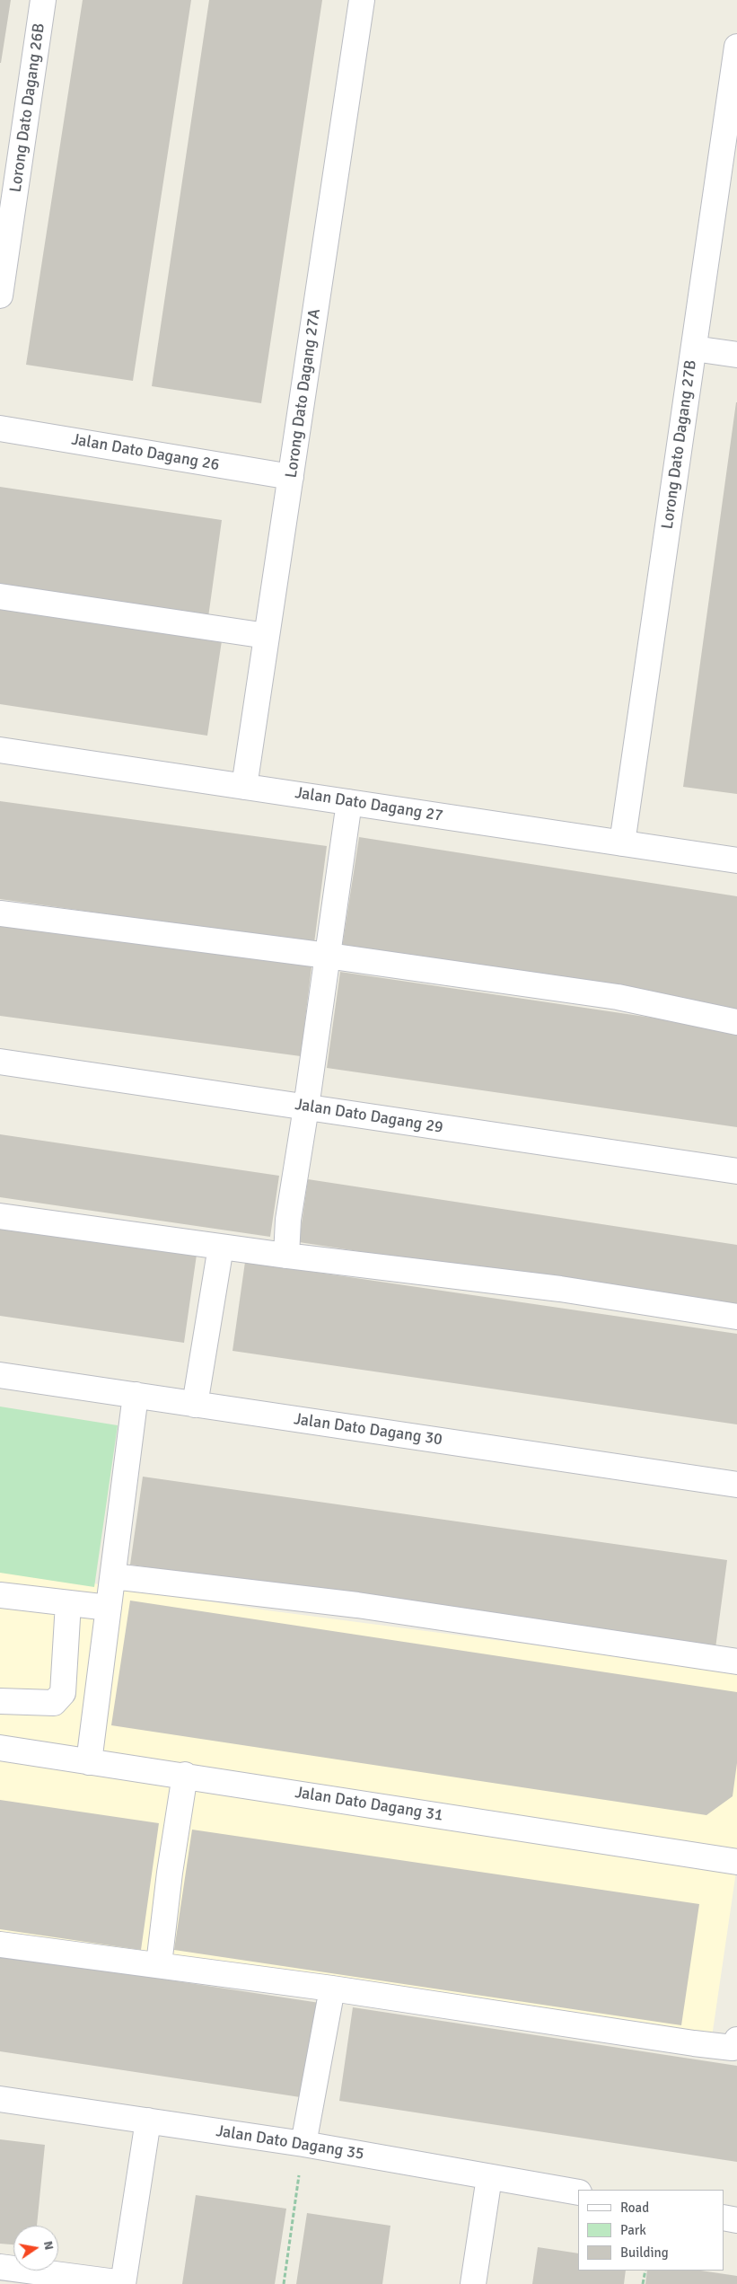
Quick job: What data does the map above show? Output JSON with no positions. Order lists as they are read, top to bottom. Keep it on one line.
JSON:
{"streets":{"street":["Lorong Dato Dagang 26B","Lorong Dato Dagang 27A","Lorong Dato Dagang 27B","Jalan Dato Dagang 26","Jalan Dato Dagang 27","Jalan Dato Dagang 29","Jalan Dato Dagang 30","Jalan Dato Dagang 31","Jalan Dato Dagang 35"]},"crossings":[["Lorong Dato Dagang 27A","Jalan Dato Dagang 26"],["Lorong Dato Dagang 27A","Jalan Dato Dagang 27"],["Lorong Dato Dagang 27B","Jalan Dato Dagang 27"]],"legend":["Road","Park","Building"],"north":"right"}
